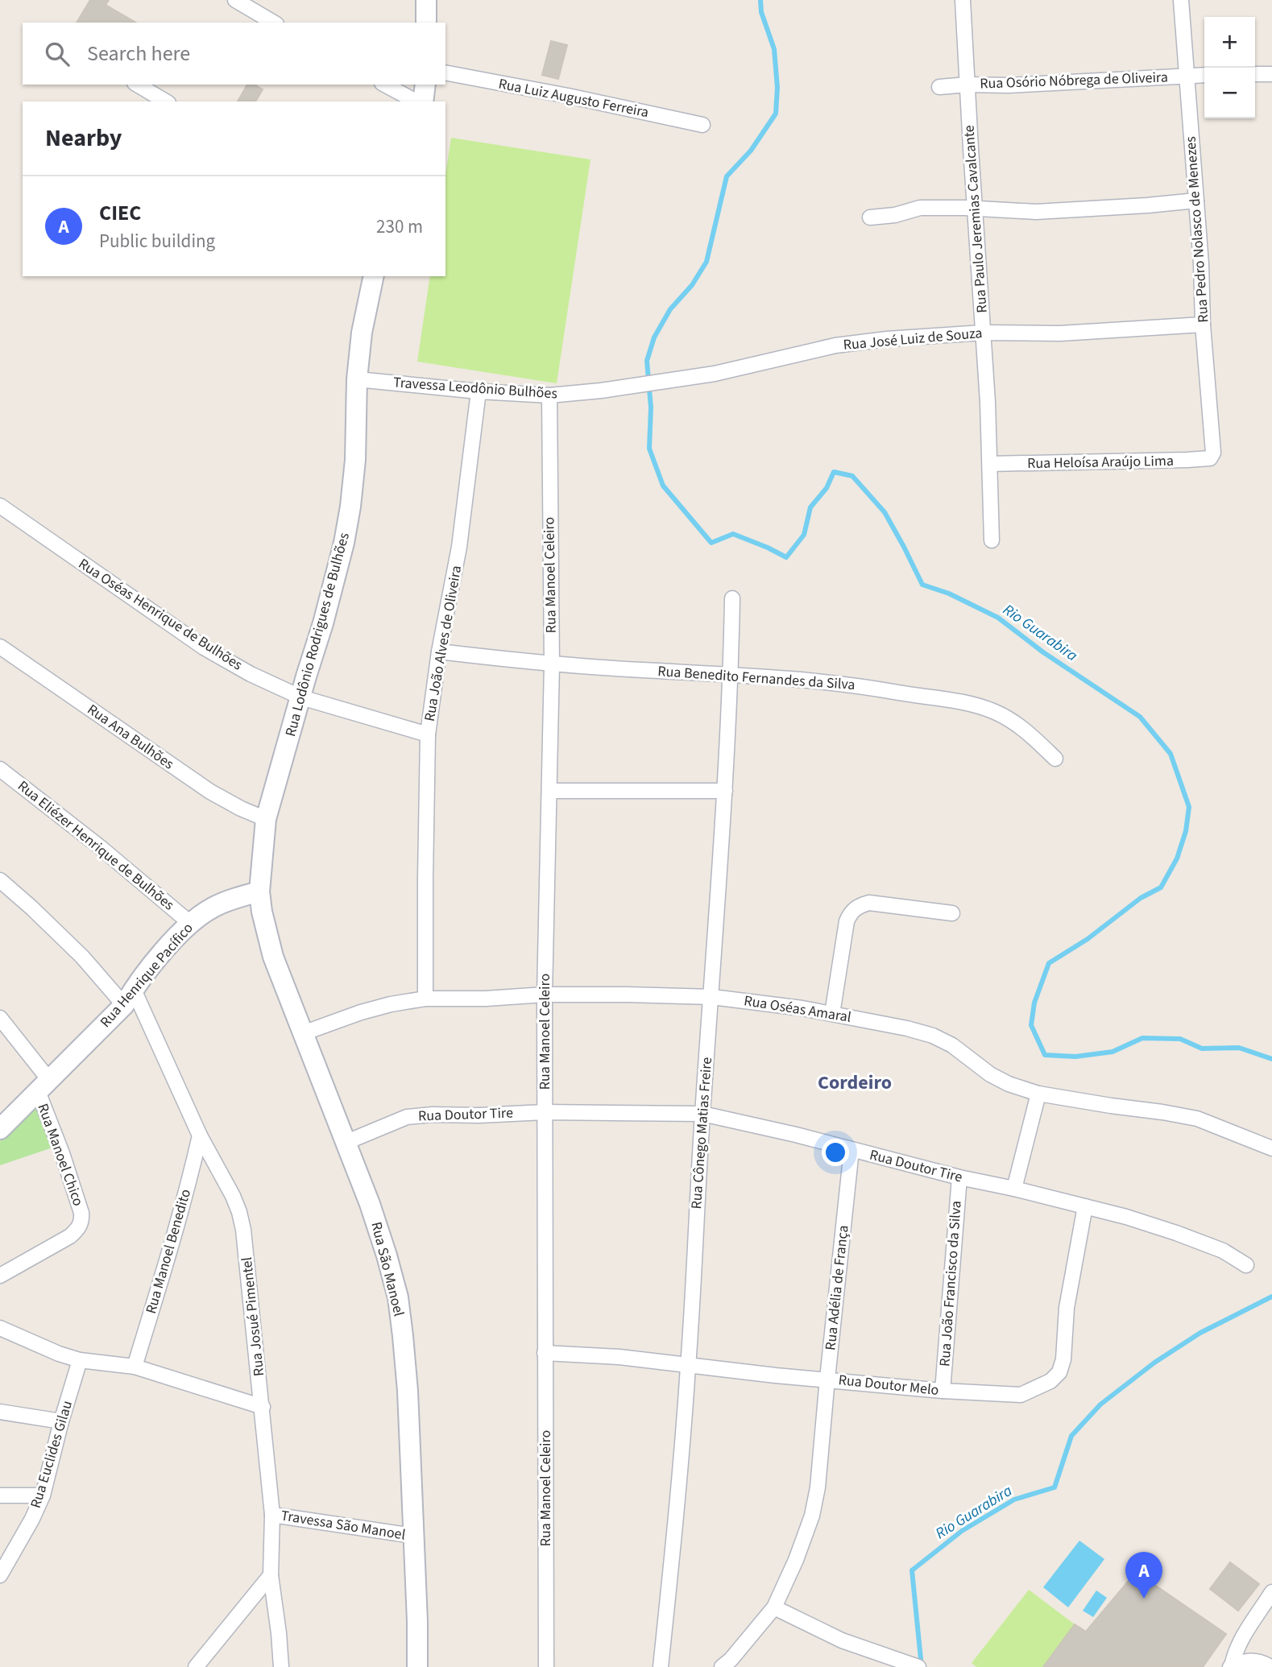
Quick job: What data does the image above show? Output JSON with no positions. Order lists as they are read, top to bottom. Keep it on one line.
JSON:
{"streets":{"main road":["Rua Lodônio Rodrigues de Bulhões","Rua Henrique Pacífico","Rua São Manoel"],"street":["Rua Osório Nóbrega de Oliveira","Rua Luiz Augusto Ferreira","Rua Paulo Jeremias Cavalcante","Rua Pedro Nolasco de Menezes","Rua José Luiz de Souza","Travessa Leodônio Bulhões","Rua Heloísa Araújo Lima","Rua Manoel Celeiro","Rua Oséas Henrique de Bulhões","Rua João Alves de Oliveira","Rua Benedito Fernandes da Silva","Rua Ana Bulhões","Rua Eliézer Henrique de Bulhões","Rua Oséas Amaral","Rua Doutor Tire","Rua Cônego Matias Freire","Rua Manoel Chico","Rua Manoel Benedito","Rua João Francisco da Silva","Rua Adélia de França","Rua Josué Pimentel","Rua Doutor Melo","Rua Euclides Gilau","Travessa São Manoel"]},"crossings":[["Rua Osório Nóbrega de Oliveira","Rua Paulo Jeremias Cavalcante"],["Rua Osório Nóbrega de Oliveira","Rua Pedro Nolasco de Menezes"],["Rua Paulo Jeremias Cavalcante","Rua José Luiz de Souza"],["Rua Paulo Jeremias Cavalcante","Rua Heloísa Araújo Lima"],["Rua Pedro Nolasco de Menezes","Rua José Luiz de Souza"],["Rua Pedro Nolasco de Menezes","Rua Heloísa Araújo Lima"],["Rua José Luiz de Souza","Travessa Leodônio Bulhões"],["Travessa Leodônio Bulhões","Rua Manoel Celeiro"],["Travessa Leodônio Bulhões","Rua Lodônio Rodrigues de Bulhões"],["Travessa Leodônio Bulhões","Rua João Alves de Oliveira"],["Rua Manoel Celeiro","Rua Benedito Fernandes da Silva"],["Rua Manoel Celeiro","Rua Oséas Amaral"],["Rua Manoel Celeiro","Rua Doutor Tire"],["Rua Manoel Celeiro","Rua Doutor Melo"],["Rua Oséas Henrique de Bulhões","Rua Lodônio Rodrigues de Bulhões"],["Rua Oséas Henrique de Bulhões","Rua João Alves de Oliveira"],["Rua Lodônio Rodrigues de Bulhões","Rua Ana Bulhões"],["Rua Lodônio Rodrigues de Bulhões","Rua Henrique Pacífico"],["Rua Lodônio Rodrigues de Bulhões","Rua São Manoel"],["Rua João Alves de Oliveira","Rua Benedito Fernandes da Silva"],["Rua João Alves de Oliveira","Rua Oséas Amaral"],["Rua Benedito Fernandes da Silva","Rua Cônego Matias Freire"],["Rua Eliézer Henrique de Bulhões","Rua Henrique Pacífico"],["Rua Henrique Pacífico","Rua Manoel Chico"],["Rua Henrique Pacífico","Rua São Manoel"],["Rua Henrique Pacífico","Rua Josué Pimentel"],["Rua Oséas Amaral","Rua Cônego Matias Freire"],["Rua Oséas Amaral","Rua São Manoel"],["Rua Doutor Tire","Rua Cônego Matias Freire"],["Rua Doutor Tire","Rua São Manoel"],["Rua Doutor Tire","Rua João Francisco da Silva"],["Rua Doutor Tire","Rua Adélia de França"],["Rua Doutor Tire","Rua Doutor Melo"],["Rua Cônego Matias Freire","Rua Doutor Melo"],["Rua Manoel Benedito","Rua Josué Pimentel"],["Rua São Manoel","Travessa São Manoel"],["Rua João Francisco da Silva","Rua Doutor Melo"],["Rua Adélia de França","Rua Doutor Melo"],["Rua Josué Pimentel","Travessa São Manoel"]],"districts":["Cordeiro"],"water":["Rio Guarabira"],"page":{"map_buttons":["+","−"],"search":"Search here","heading":"Nearby","list":[{"mark":"A","name":"CIEC","note":"Public building","value":"230 m"}],"pins":"A"}}
